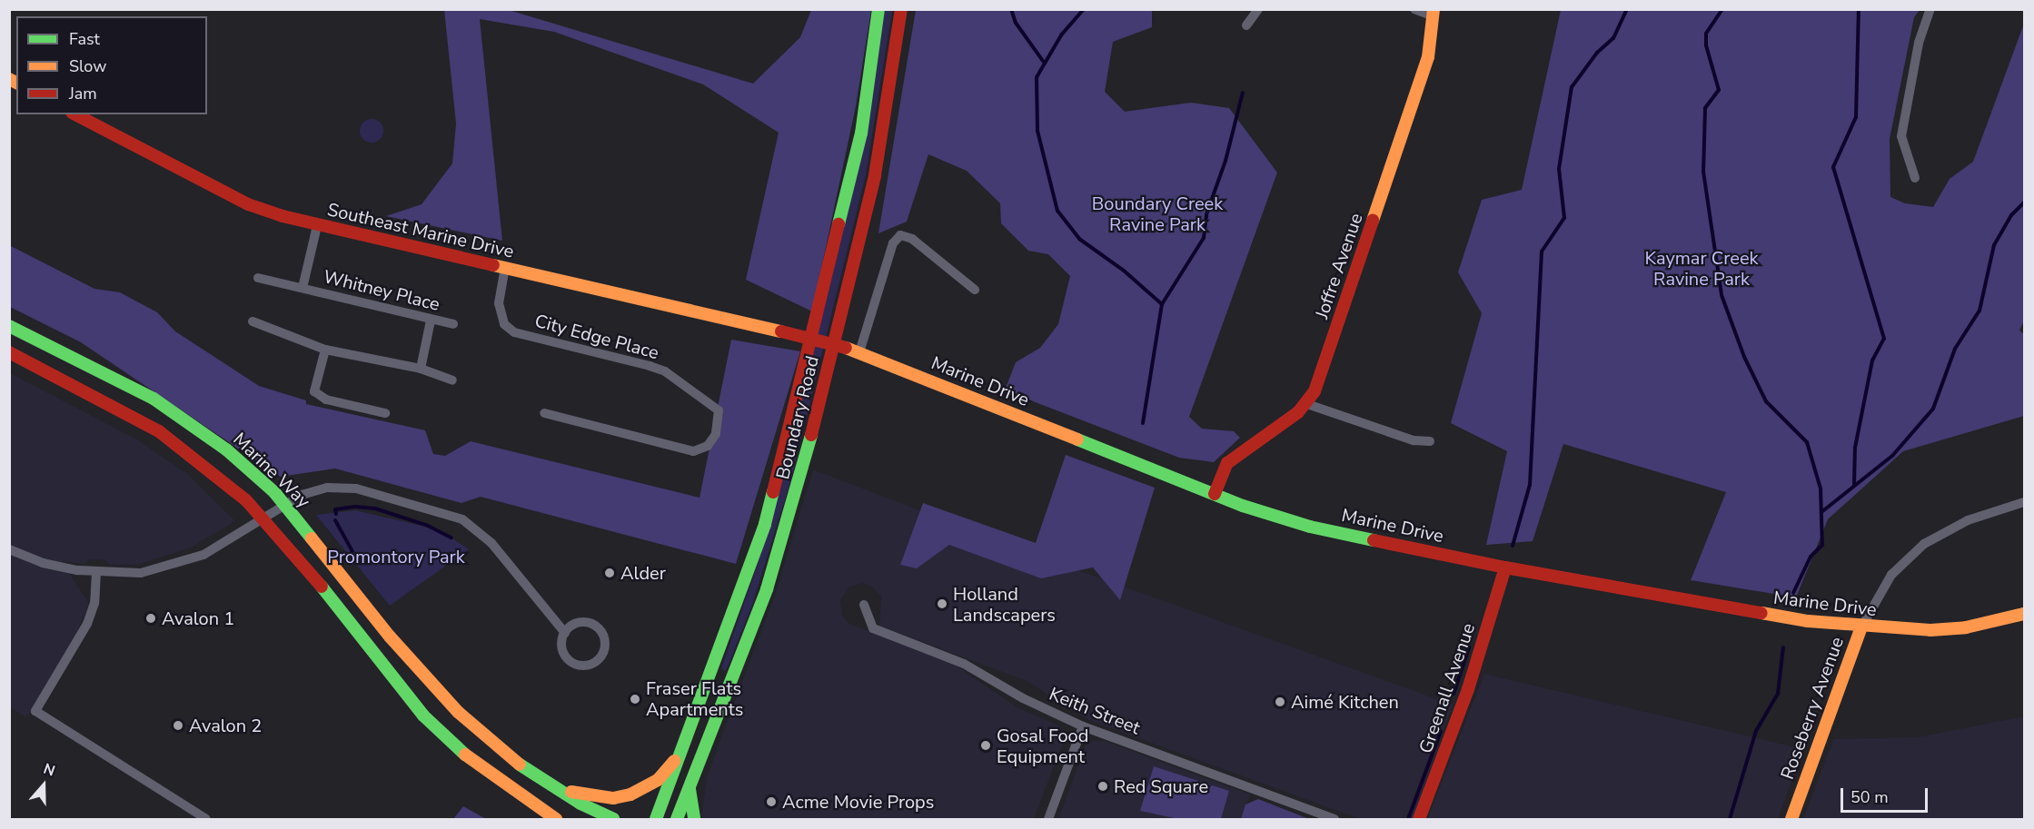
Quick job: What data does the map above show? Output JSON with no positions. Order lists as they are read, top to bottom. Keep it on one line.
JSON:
{"streets":{"main road":["Southeast Marine Drive","Joffre Avenue","Marine Drive","Boundary Road","Marine Way","Greenall Avenue","Roseberry Avenue"],"street":["Whitney Place","City Edge Place","Keith Street"]},"crossings":[["Southeast Marine Drive","Whitney Place"],["Southeast Marine Drive","City Edge Place"],["Southeast Marine Drive","Marine Drive"],["Marine Drive","Greenall Avenue"],["Marine Drive","Roseberry Avenue"]],"parks":["Boundary Creek Ravine Park","Kaymar Creek Ravine Park","Promontory Park"],"places":["Alder","Holland Landscapers","Avalon 1","Fraser Flats Apartments","Aimé Kitchen","Avalon 2","Gosal Food Equipment","Red Square","Acme Movie Props"],"legend":["Fast","Slow","Jam"],"scale_bar":"50 m","north":"top"}
